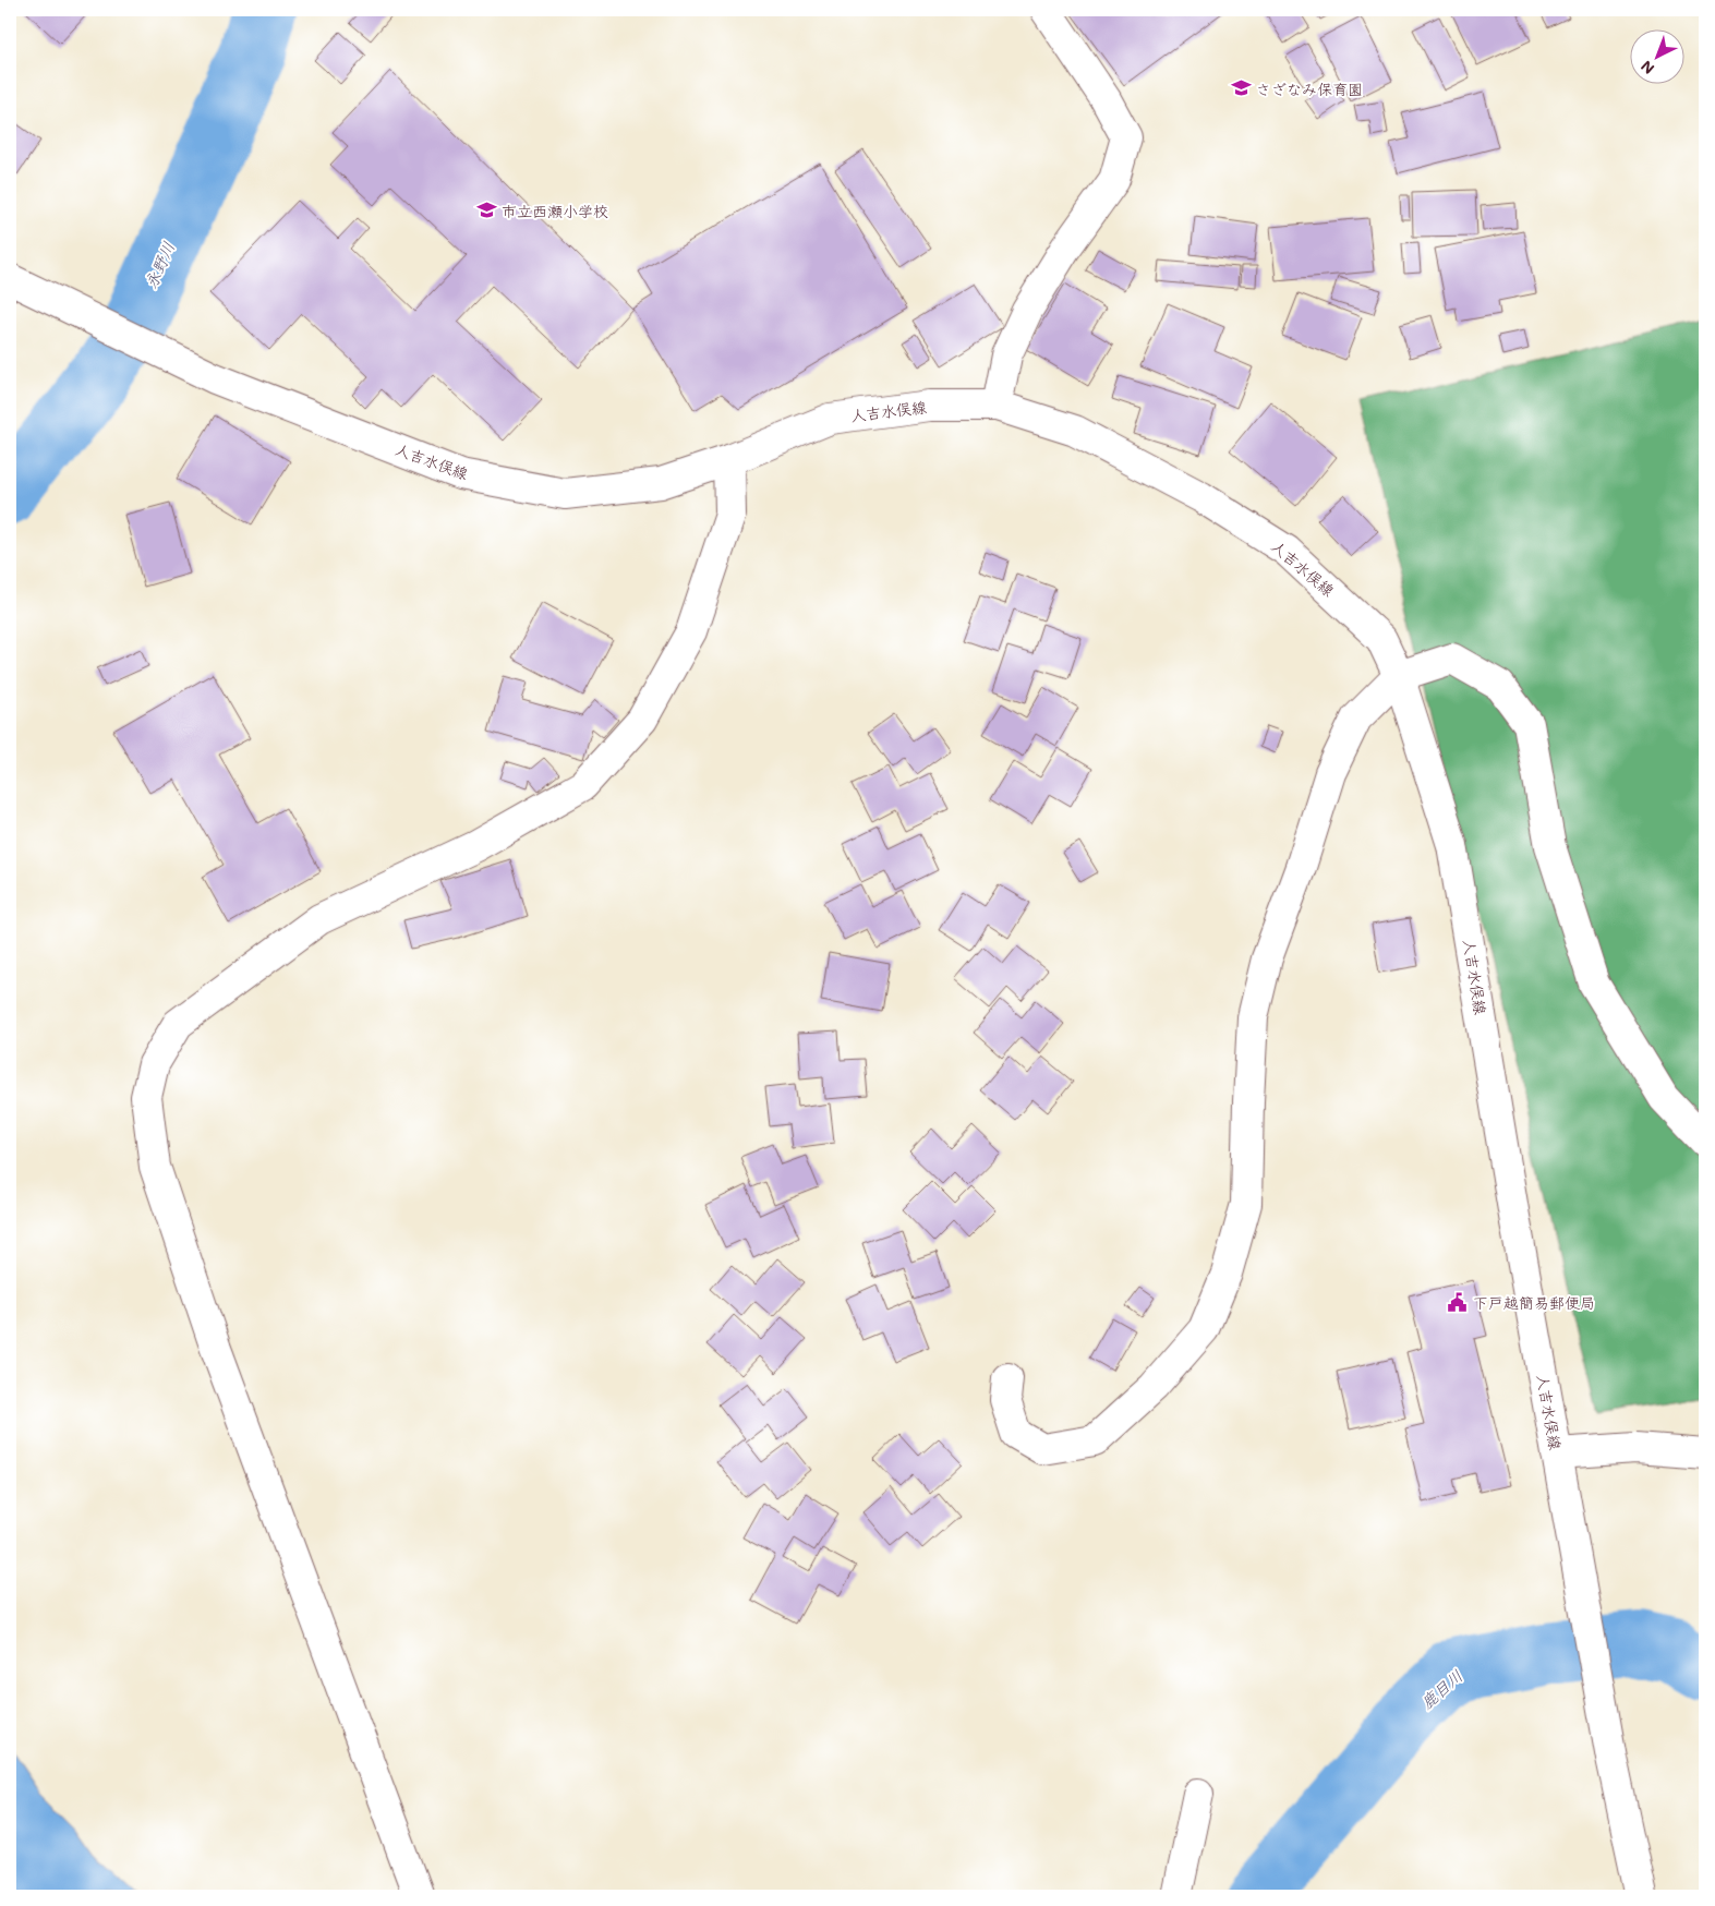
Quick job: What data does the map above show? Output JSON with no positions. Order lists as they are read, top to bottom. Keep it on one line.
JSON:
{"streets":{"street":["人吉水俣線"]},"water":["永野川","鹿目川"],"places":{"school or university":["さざなみ保育園","市立西瀬小学校"],"public building":["下戸越簡易郵便局"]},"north":"bottom left"}
